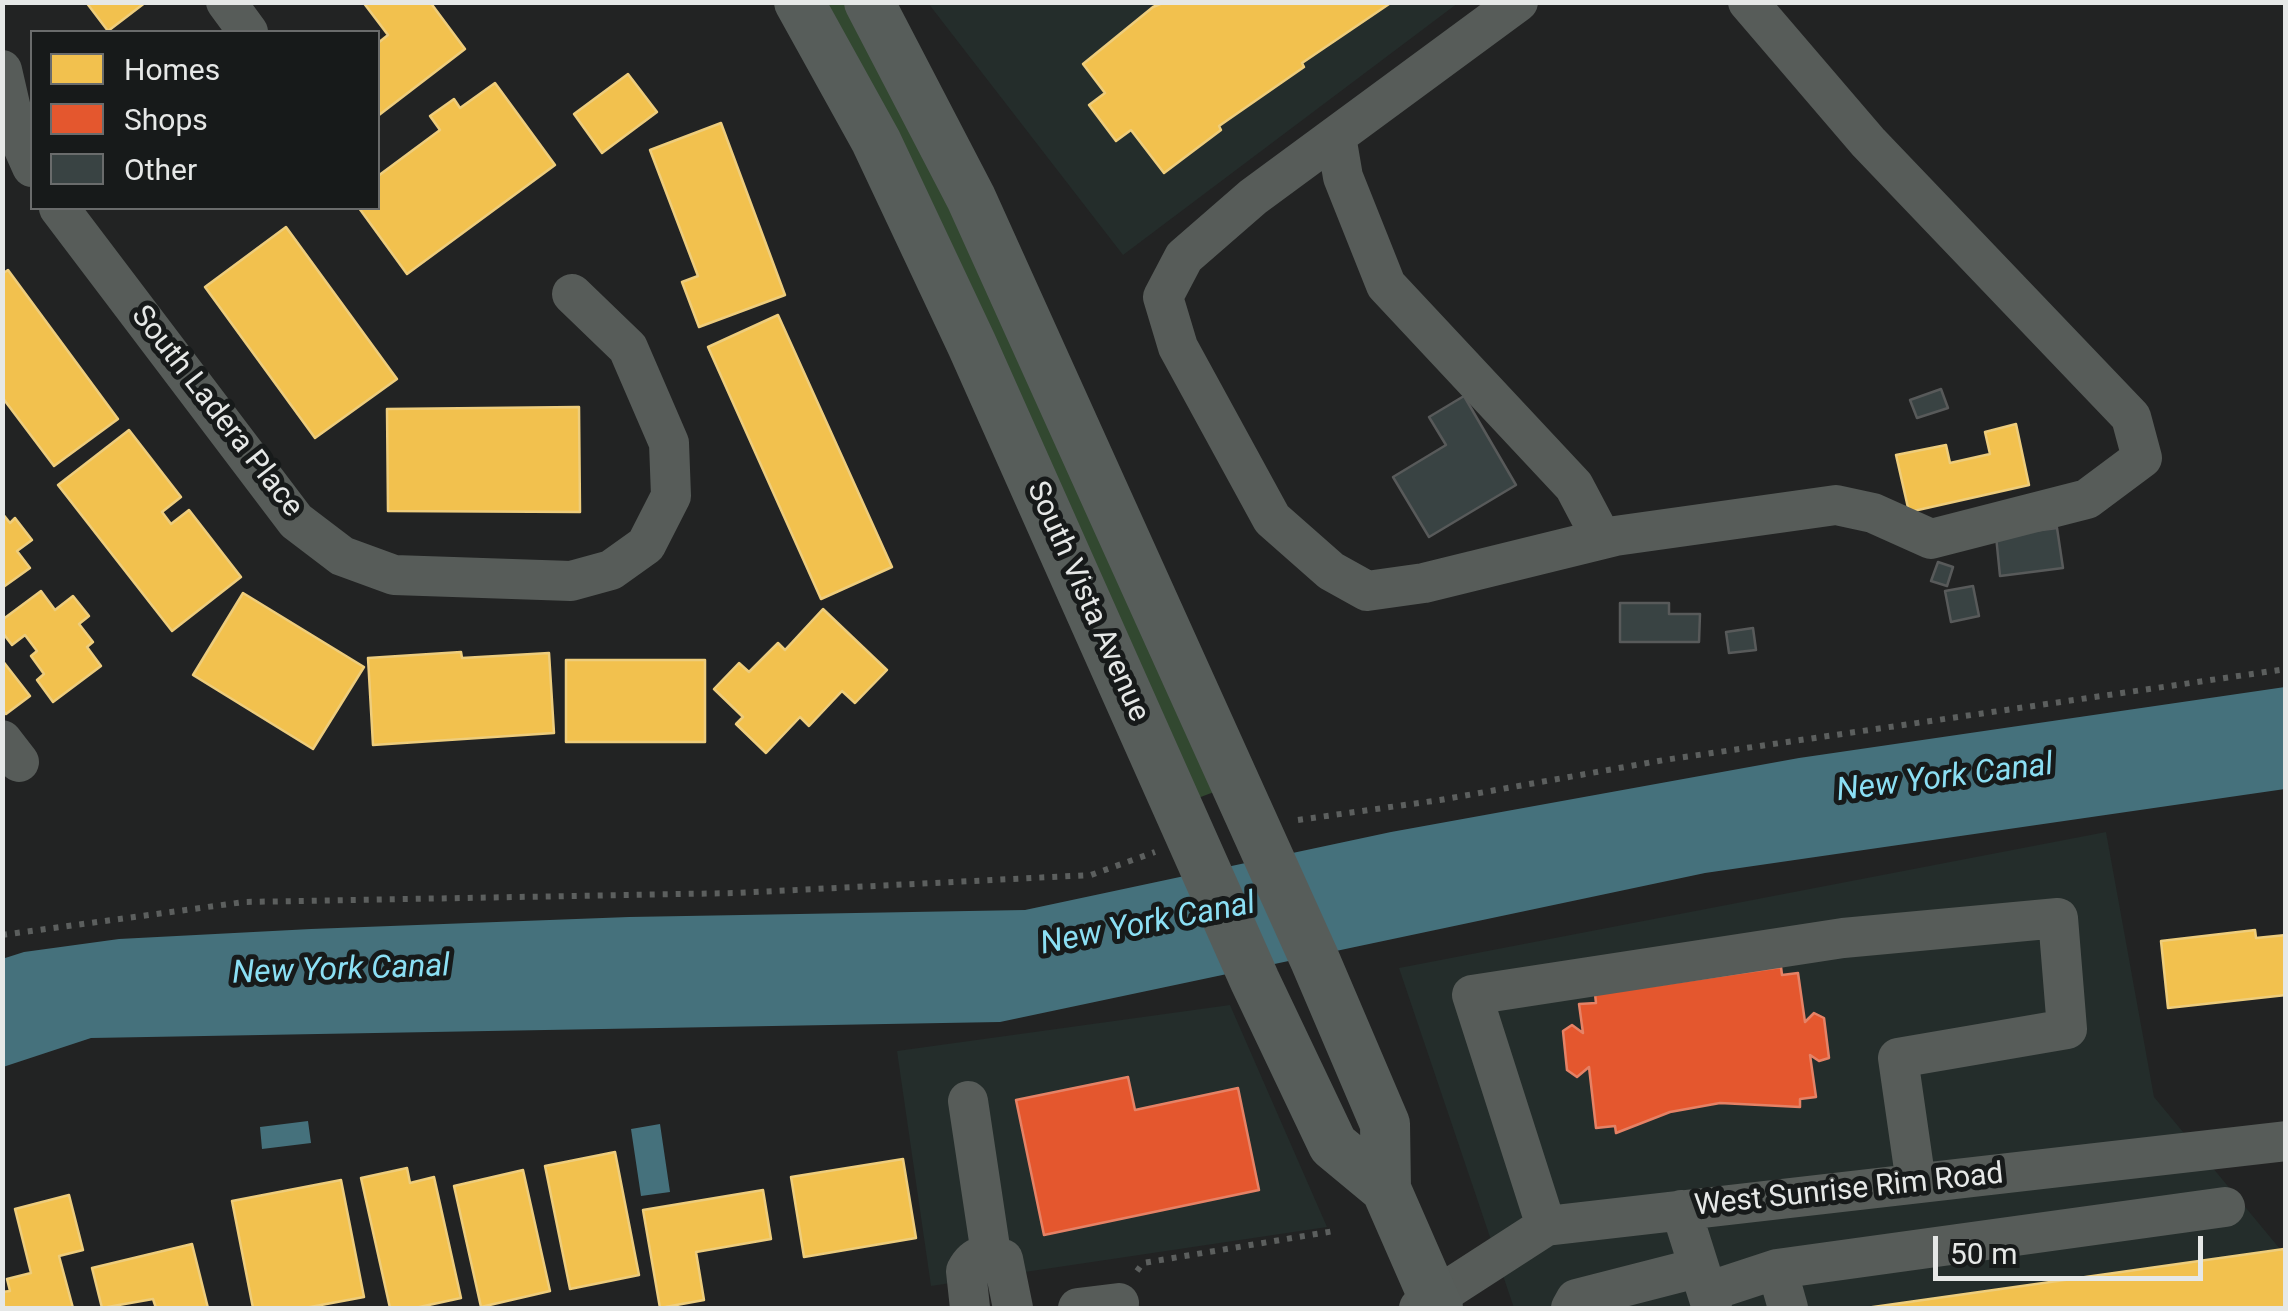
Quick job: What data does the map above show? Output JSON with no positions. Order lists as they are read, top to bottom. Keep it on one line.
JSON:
{"streets":{"main road":["South Vista Avenue"],"street":["South Ladera Place","West Sunrise Rim Road"]},"crossings":[["South Vista Avenue","West Sunrise Rim Road"]],"water":["New York Canal"],"legend":["Homes","Shops","Other"],"scale_bar":"50 m"}
